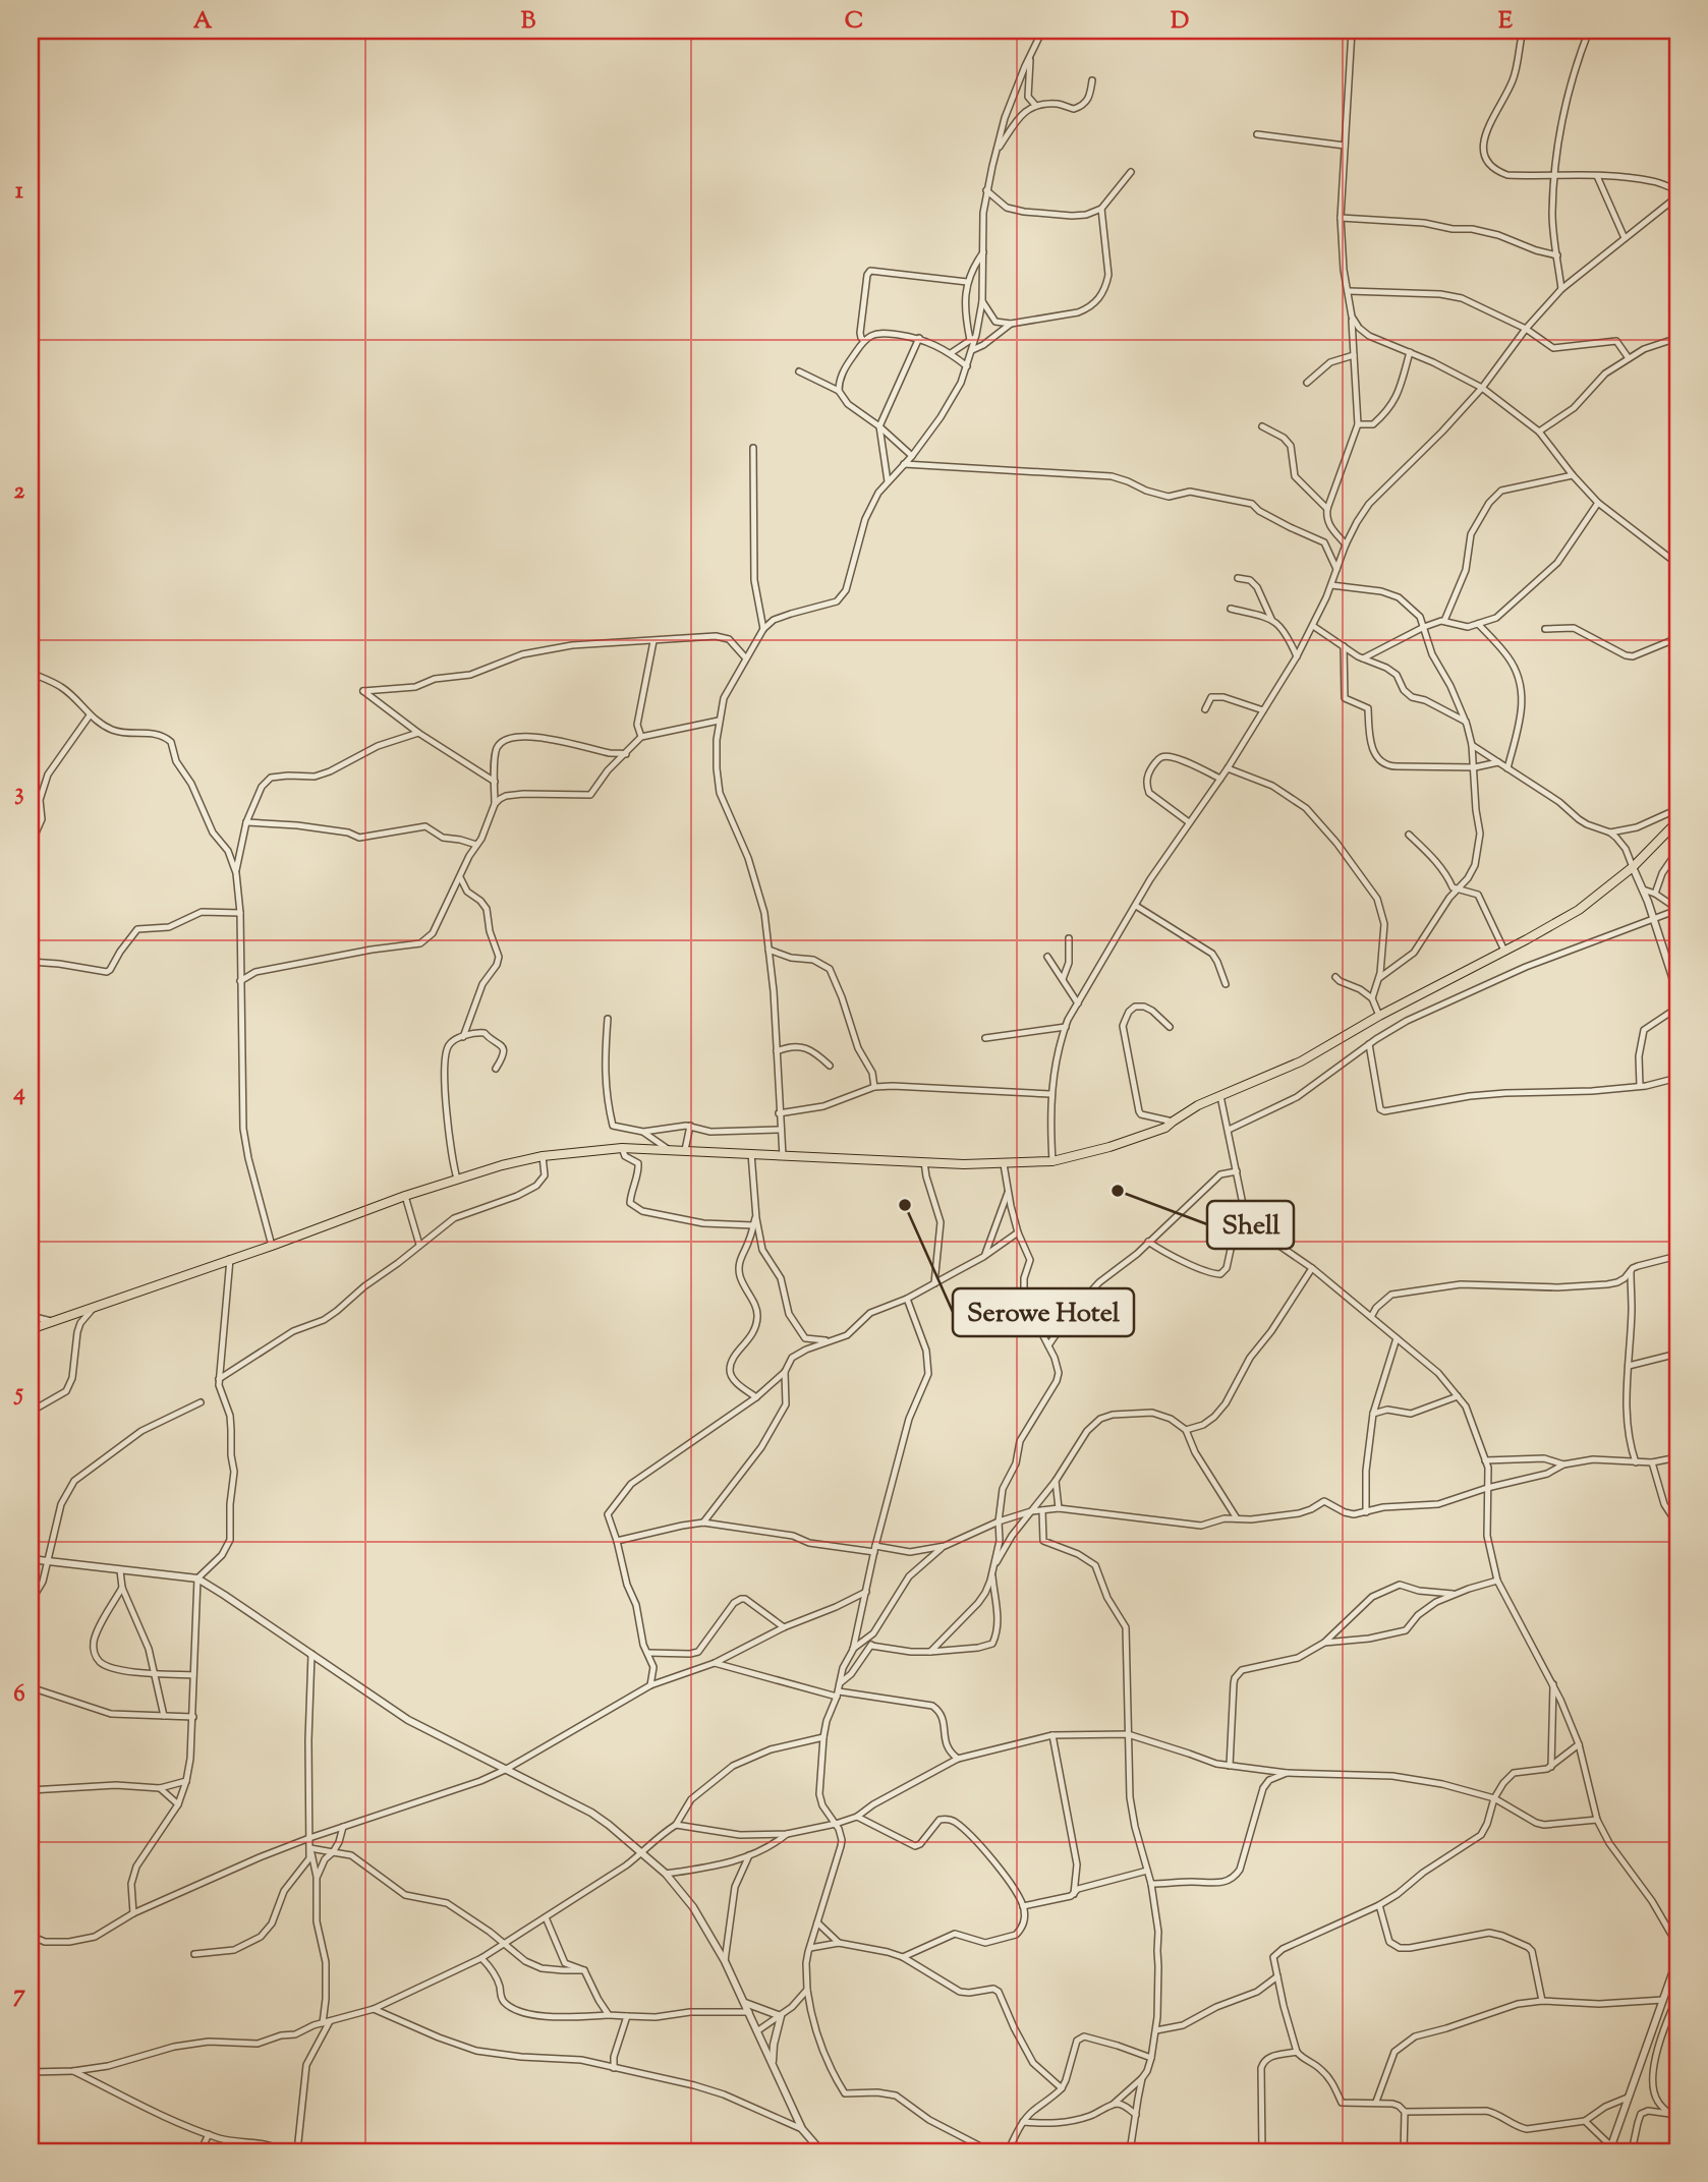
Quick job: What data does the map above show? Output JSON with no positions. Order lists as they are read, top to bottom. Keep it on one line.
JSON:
{"places":["Shell","Serowe Hotel"],"grid":{"columns":["A","B","C","D","E"],"rows":["1","2","3","4","5","6","7"]}}
